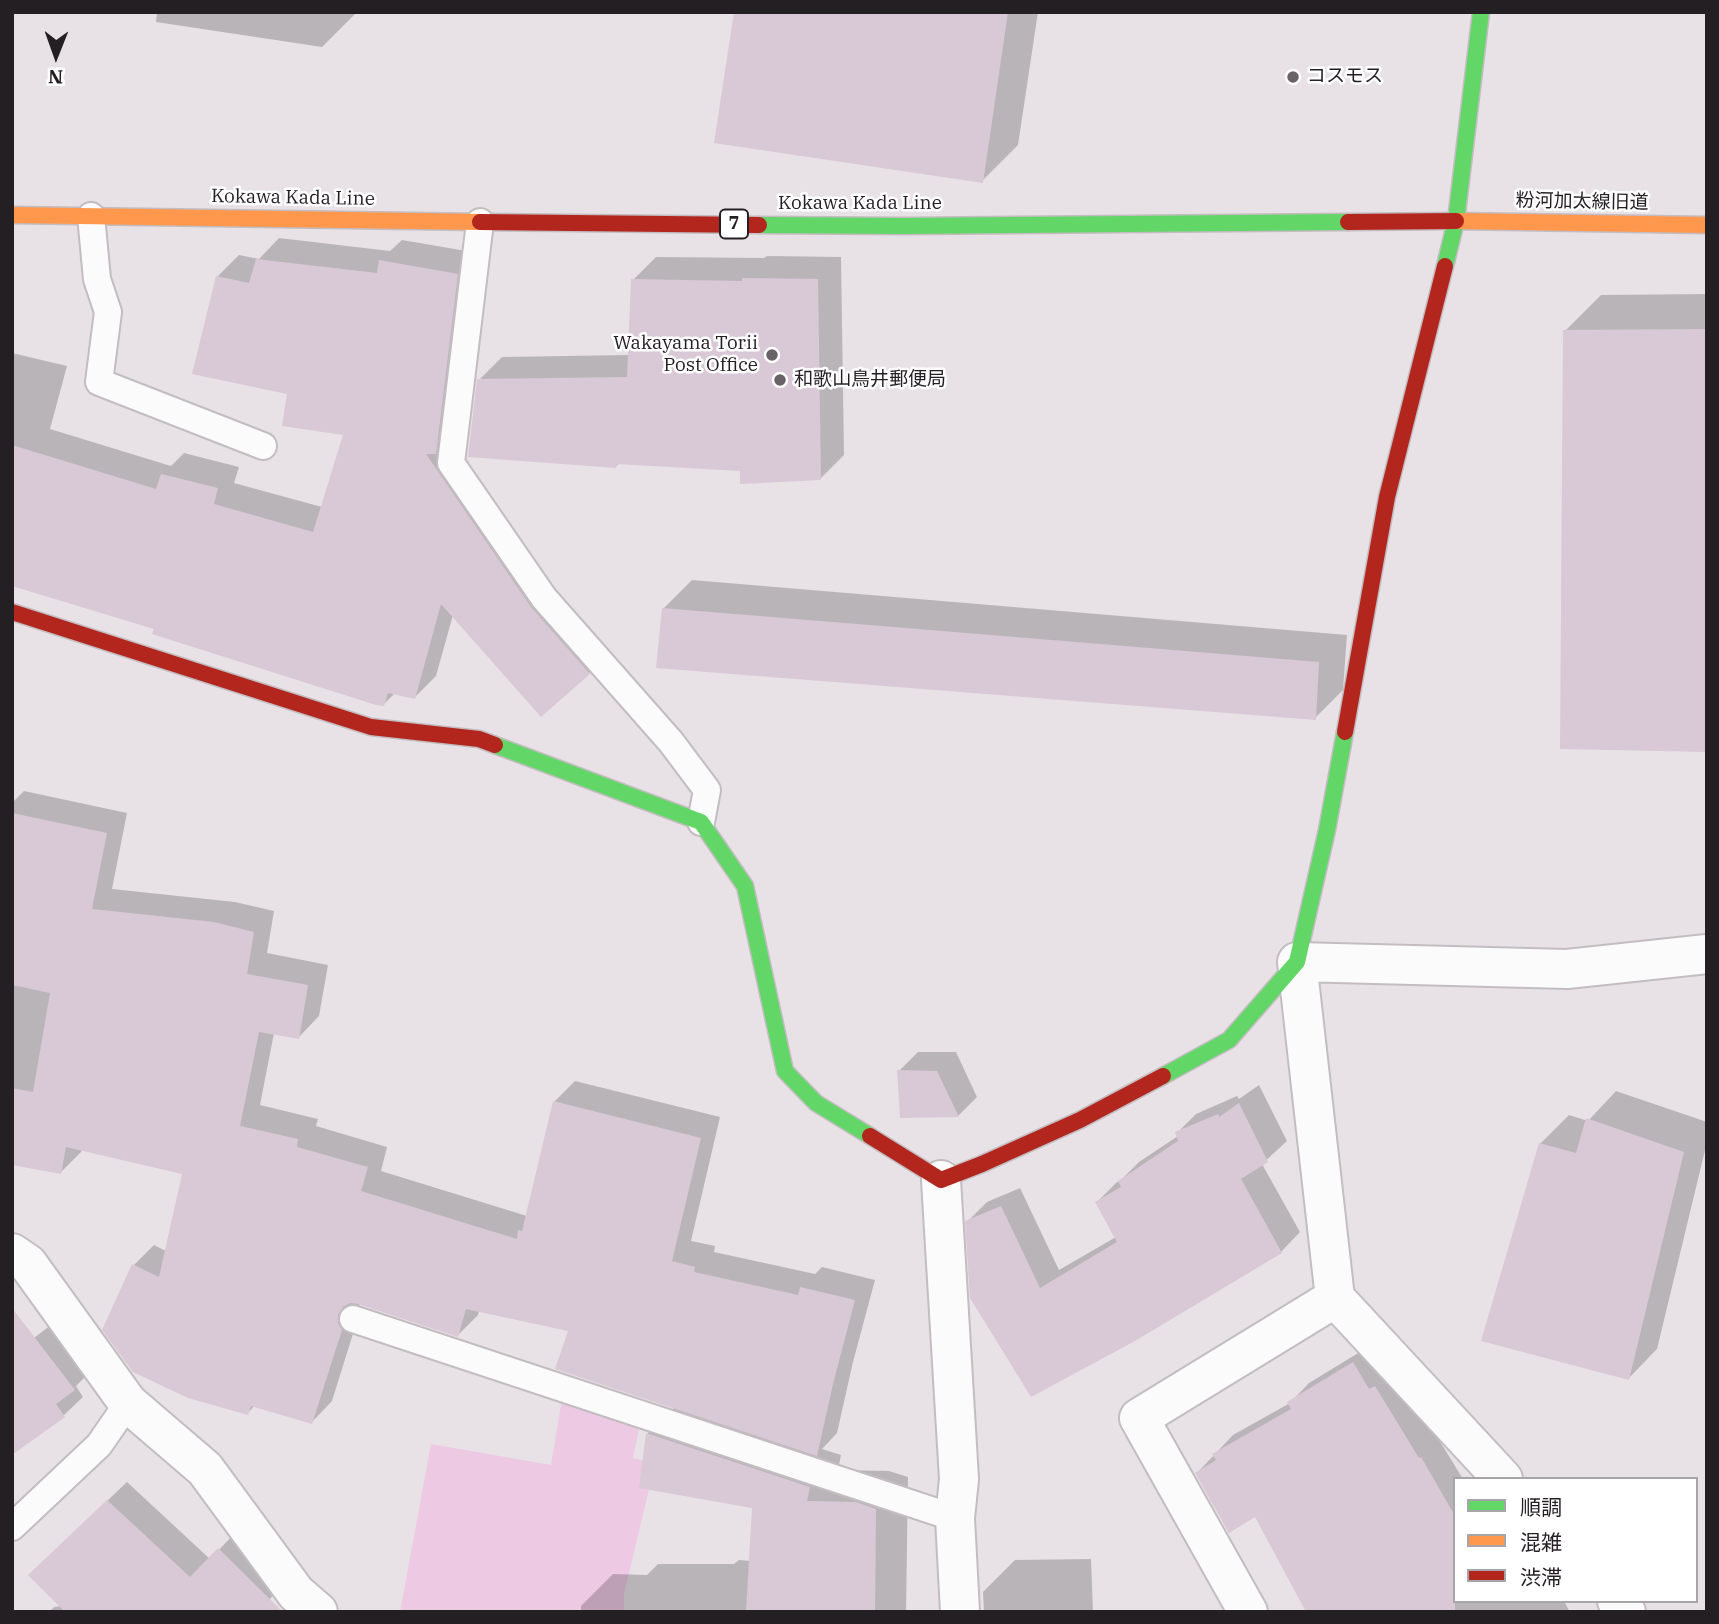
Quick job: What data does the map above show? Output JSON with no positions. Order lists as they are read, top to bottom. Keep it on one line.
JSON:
{"streets":{"street":["Kokawa Kada Line","粉河加太線旧道","7"]},"crossings":[["Kokawa Kada Line","粉河加太線旧道"]],"places":["コスモス","Wakayama Torii Post Office","和歌山鳥井郵便局"],"legend":["順調","混雑","渋滞"],"north":"bottom"}
